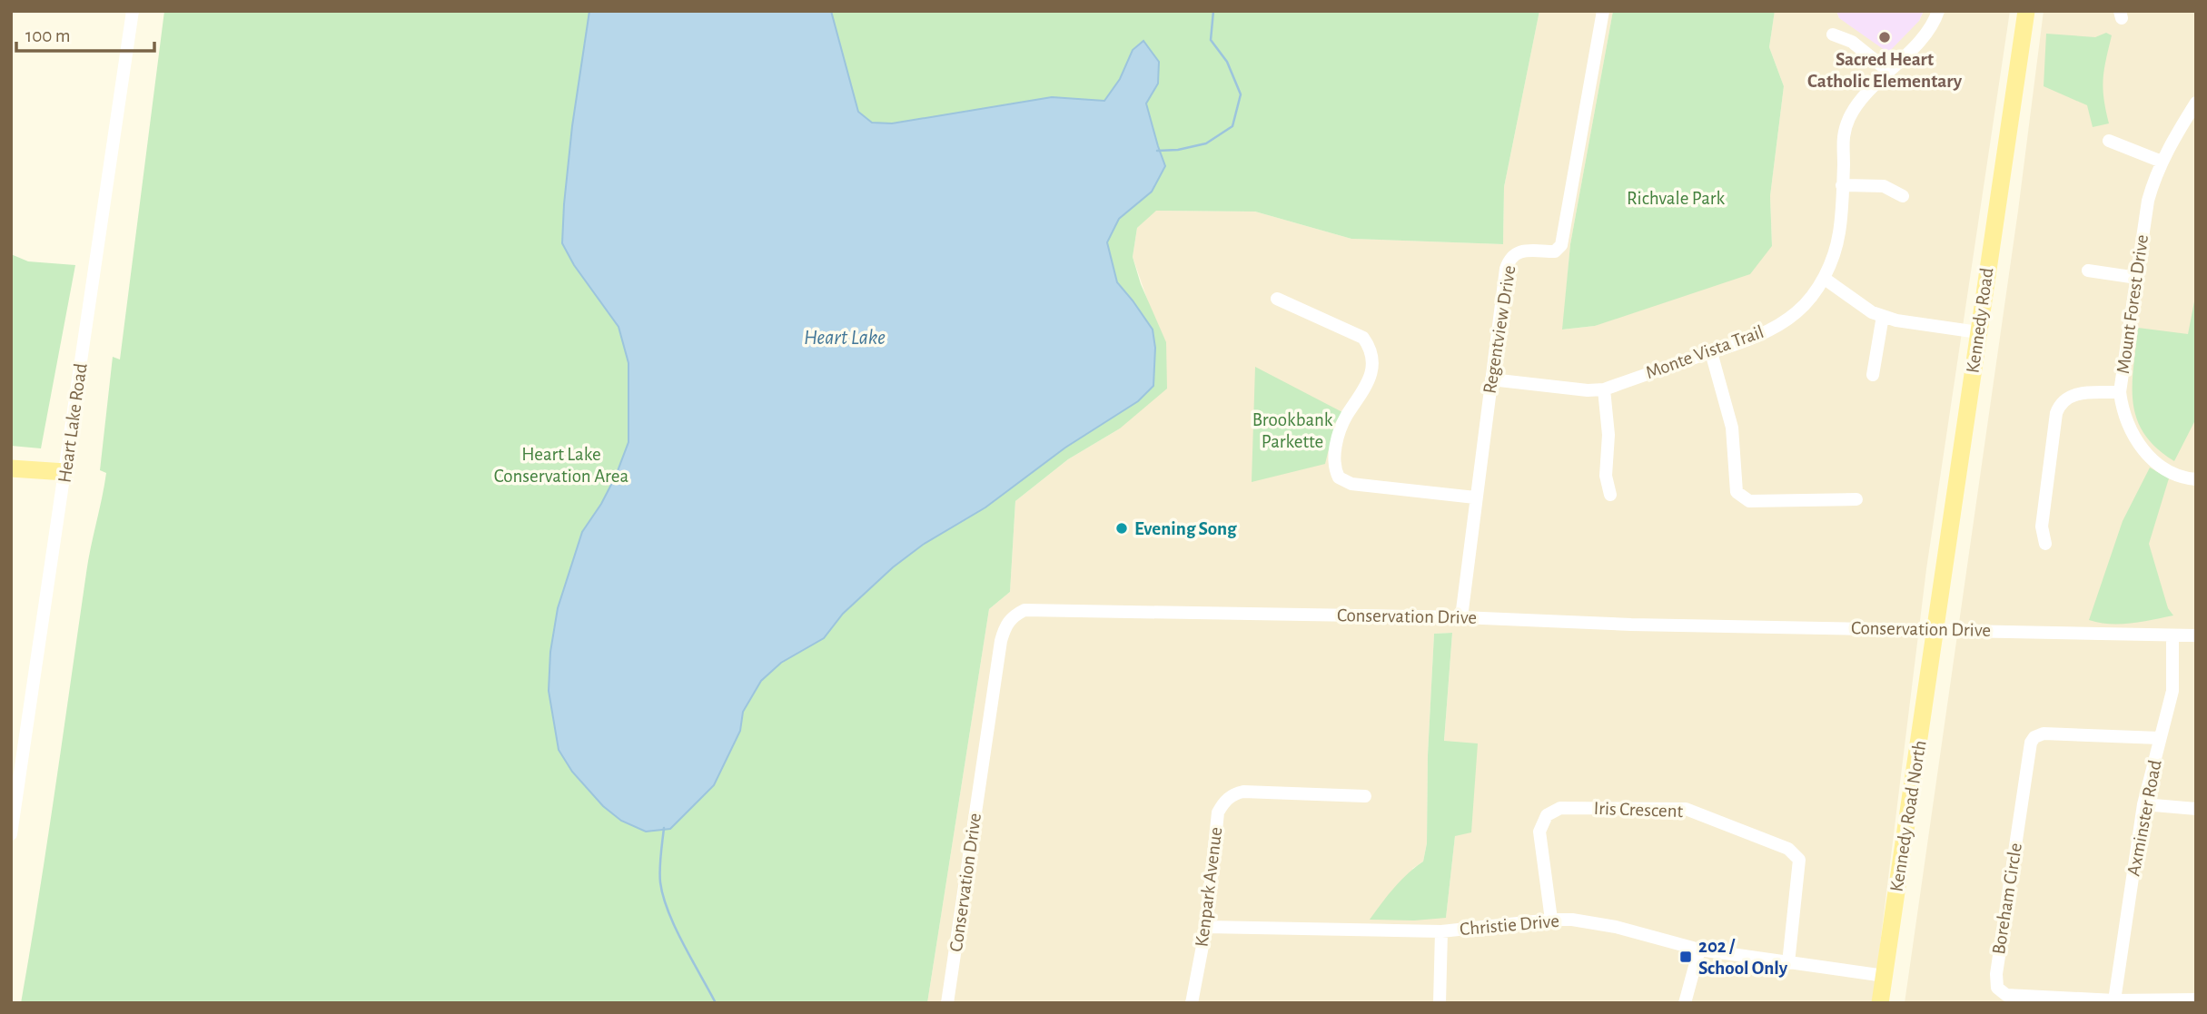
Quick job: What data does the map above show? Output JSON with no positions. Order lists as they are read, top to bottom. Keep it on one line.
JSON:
{"streets":{"main road":["Kennedy Road","Kennedy Road North"],"street":["Mount Forest Drive","Regentview Drive","Monte Vista Trail","Heart Lake Road","Conservation Drive","Iris Crescent","Axminster Road","Kenpark Avenue","Boreham Circle","Christie Drive"]},"crossings":[["Kennedy Road","Conservation Drive"],["Kennedy Road","Kennedy Road North"],["Regentview Drive","Monte Vista Trail"],["Regentview Drive","Conservation Drive"],["Conservation Drive","Kennedy Road North"],["Conservation Drive","Axminster Road"],["Iris Crescent","Christie Drive"],["Kennedy Road North","Christie Drive"],["Axminster Road","Boreham Circle"],["Kenpark Avenue","Christie Drive"]],"water":["Heart Lake"],"parks":["Richvale Park","Brookbank Parkette","Heart Lake Conservation Area"],"places":{"other":["Sacred Heart Catholic Elementary","Evening Song"],"transit":["202 / School Only"]},"scale_bar":"100 m"}
